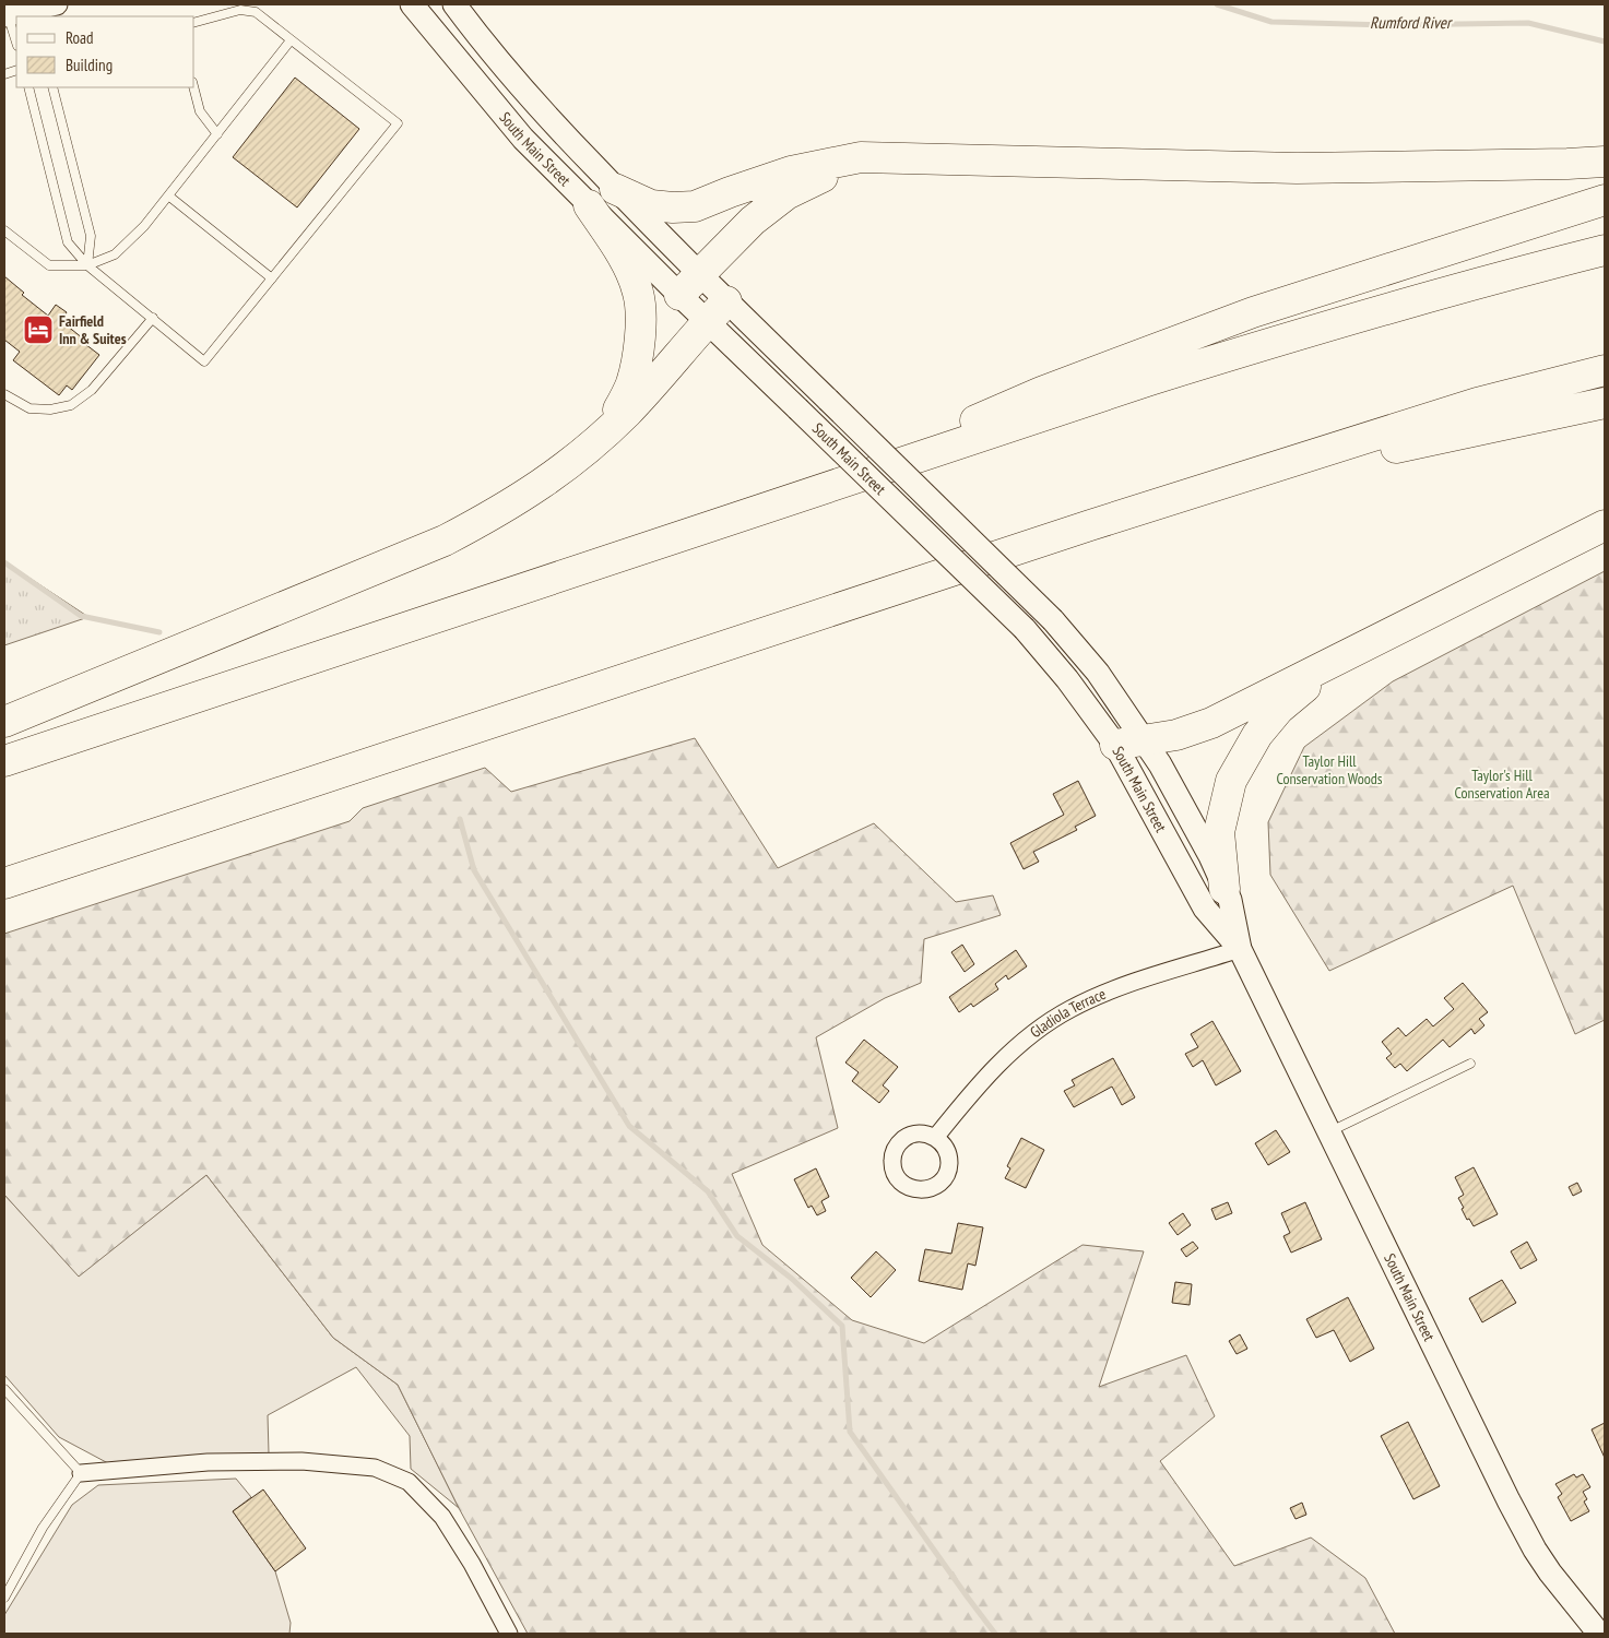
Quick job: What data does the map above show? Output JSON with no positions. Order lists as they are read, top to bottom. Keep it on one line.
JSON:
{"streets":{"main road":["South Main Street"],"street":["Gladiola Terrace"]},"crossings":[["South Main Street","Gladiola Terrace"]],"water":["Rumford River"],"parks":["Taylor Hill Conservation Woods","Taylor's Hill Conservation Area"],"places":{"hotel":["Fairfield Inn & Suites"]},"legend":["Road","Building"]}
